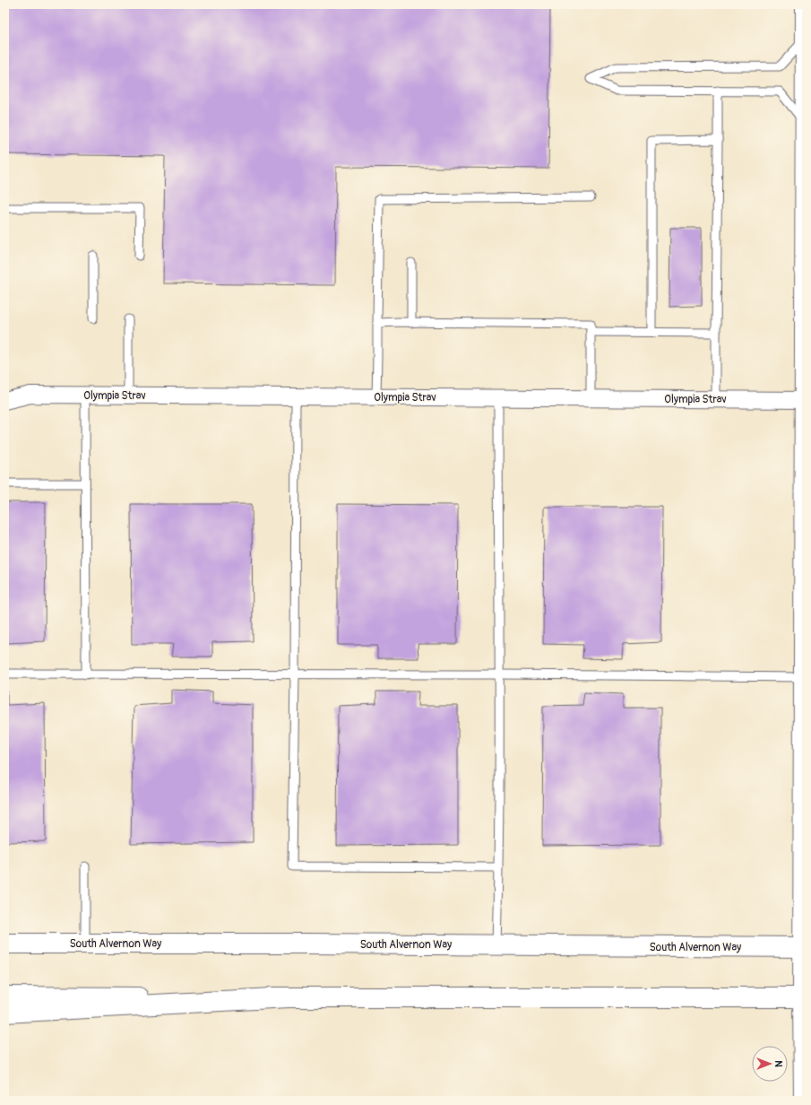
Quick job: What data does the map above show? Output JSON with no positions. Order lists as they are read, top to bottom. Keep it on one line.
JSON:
{"streets":{"main road":["South Alvernon Way"],"street":["Olympia Strav"]},"north":"right"}
